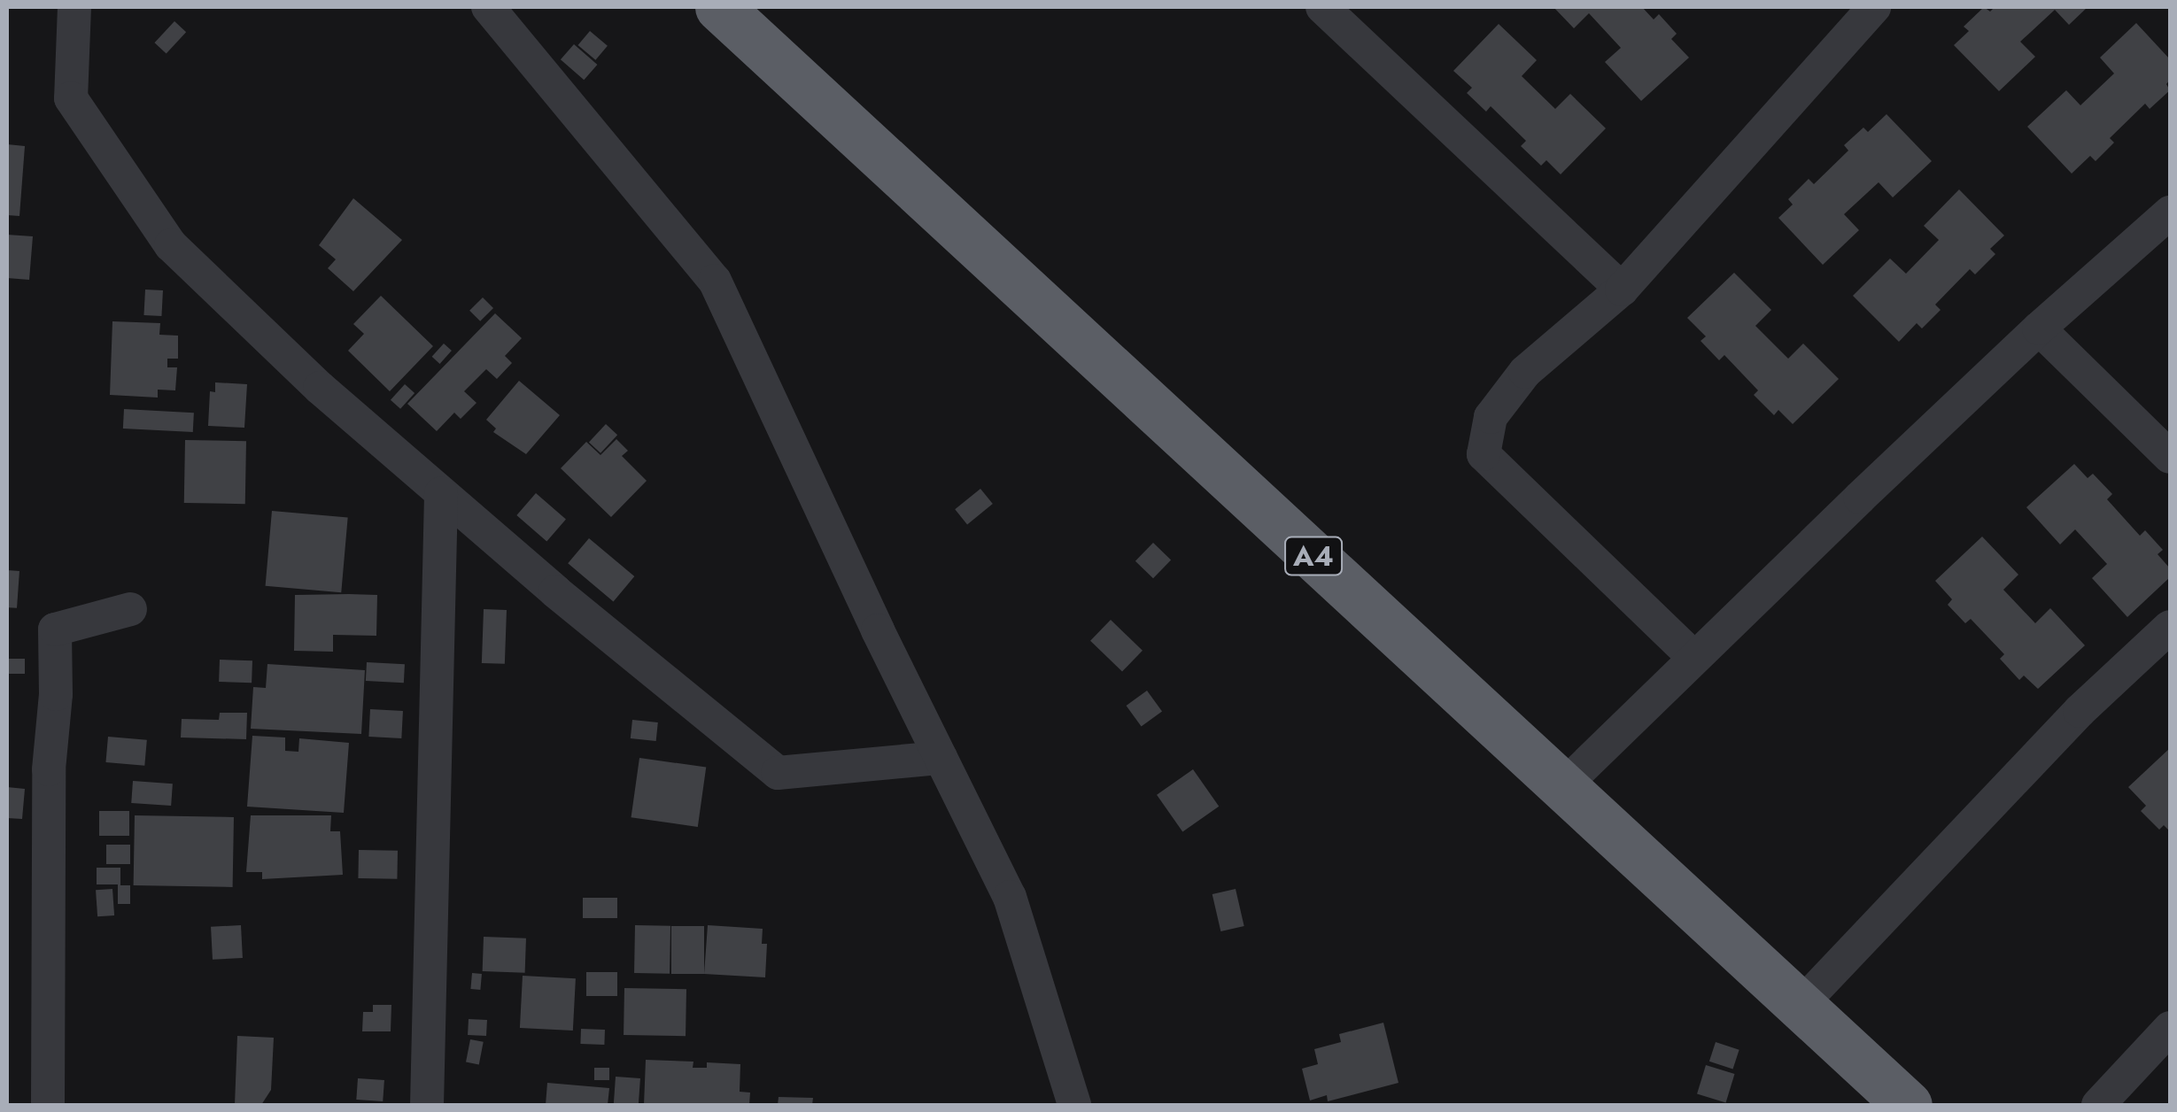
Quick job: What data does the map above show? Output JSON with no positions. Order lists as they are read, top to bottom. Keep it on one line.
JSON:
{"streets":{"highway":["A4"]}}
